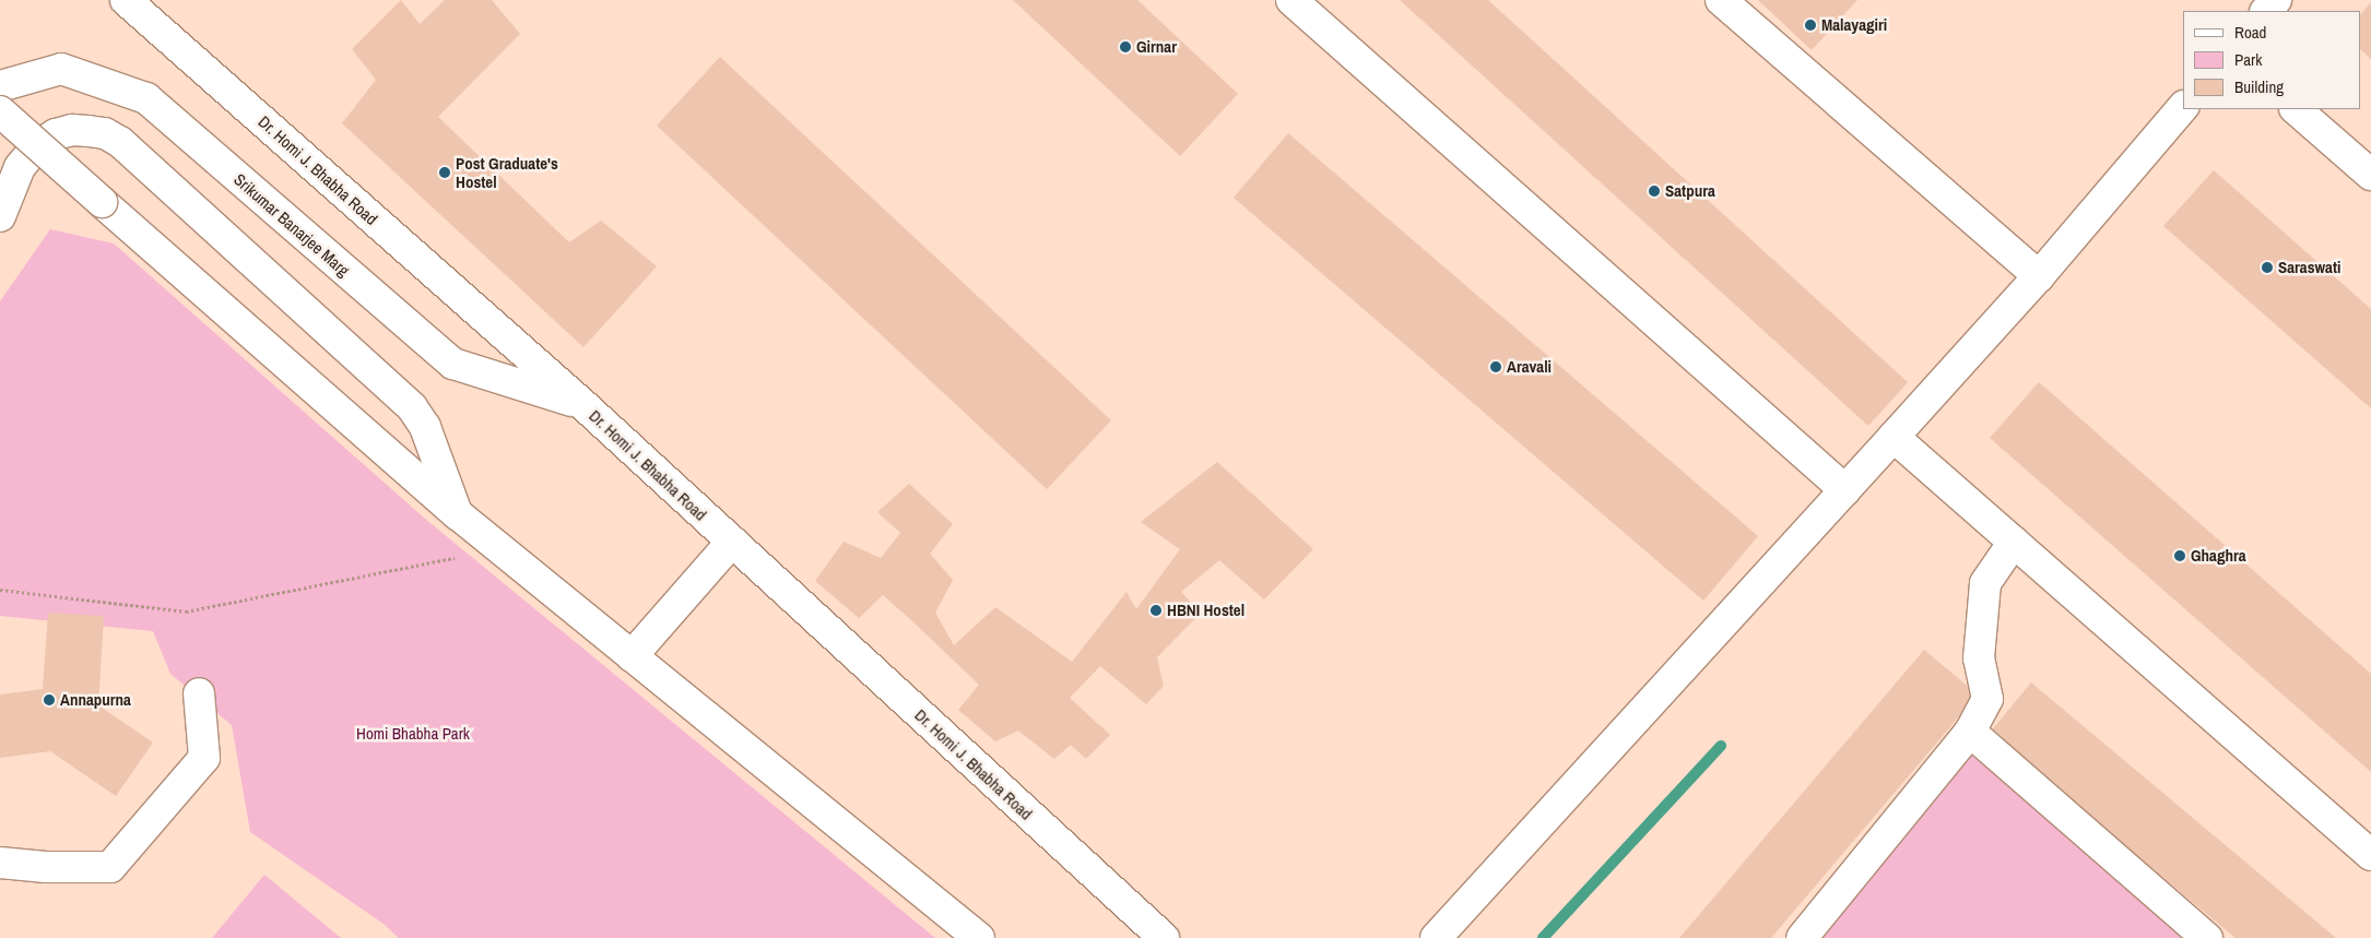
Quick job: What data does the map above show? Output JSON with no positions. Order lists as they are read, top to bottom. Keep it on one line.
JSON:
{"streets":{"street":["Dr. Homi J. Bhabha Road","Srikumar Banarjee Marg"]},"crossings":[["Dr. Homi J. Bhabha Road","Srikumar Banarjee Marg"]],"parks":["Homi Bhabha Park"],"places":["Malayagiri","Girnar","Post Graduate's Hostel","Satpura","Saraswati","Aravali","Ghaghra","HBNI Hostel","Annapurna"],"legend":["Road","Park","Building"]}
